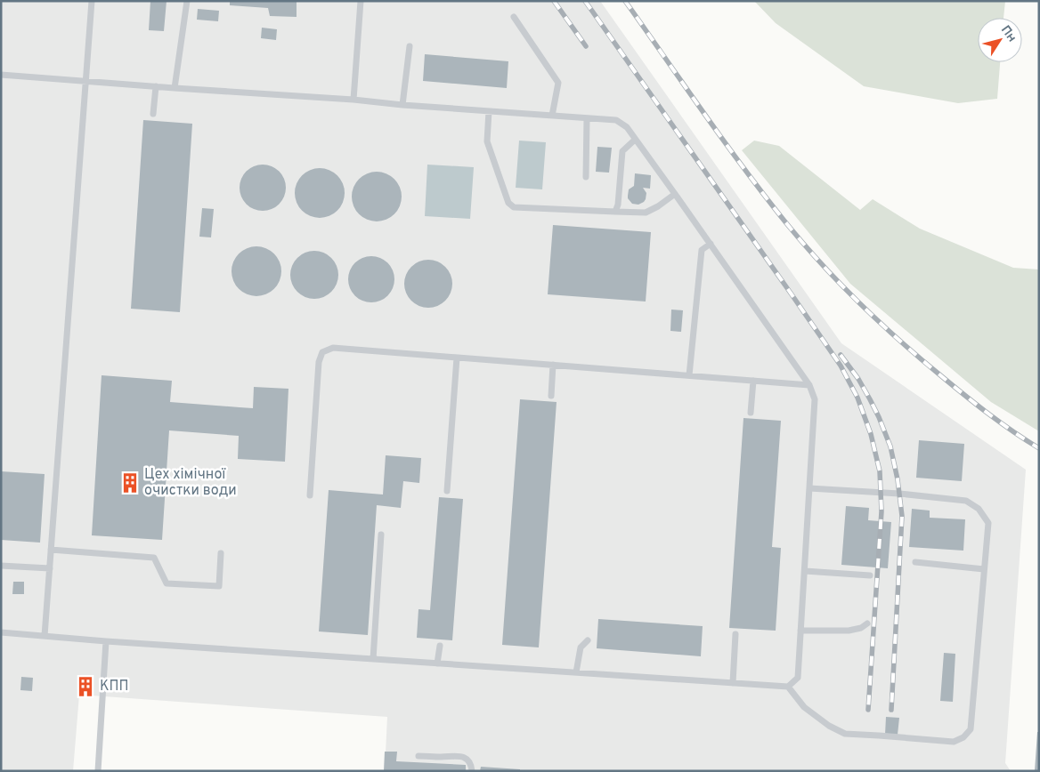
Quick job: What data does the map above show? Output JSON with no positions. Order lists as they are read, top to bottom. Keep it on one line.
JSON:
{"places":{"building":["Цех хімічної очистки води","КПП"]},"north":"top right"}
